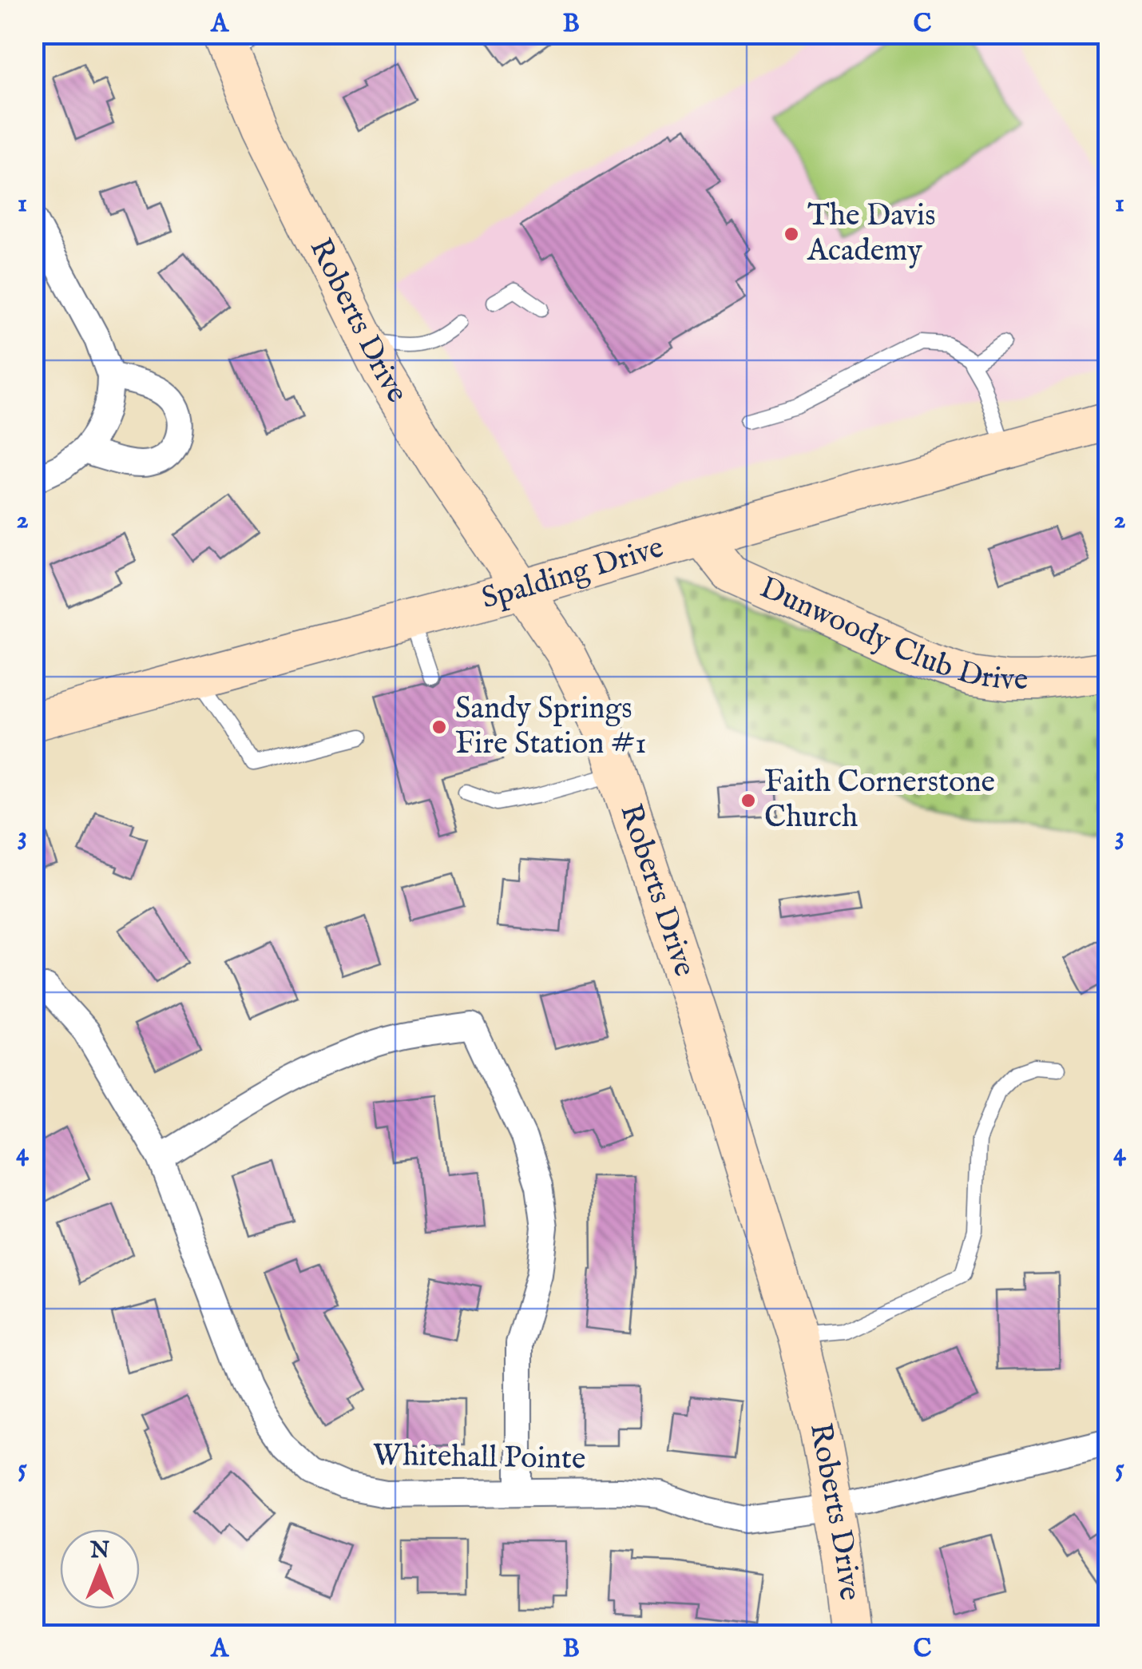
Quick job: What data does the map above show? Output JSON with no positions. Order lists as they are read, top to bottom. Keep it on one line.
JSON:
{"streets":{"street":["Roberts Drive","Spalding Drive","Dunwoody Club Drive","Whitehall Pointe"]},"crossings":[["Roberts Drive","Spalding Drive"],["Roberts Drive","Whitehall Pointe"],["Spalding Drive","Dunwoody Club Drive"]],"places":["The Davis Academy","Sandy Springs Fire Station #1","Faith Cornerstone Church"],"north":"top","grid":{"columns":["A","B","C"],"rows":["1","2","3","4","5"]}}
